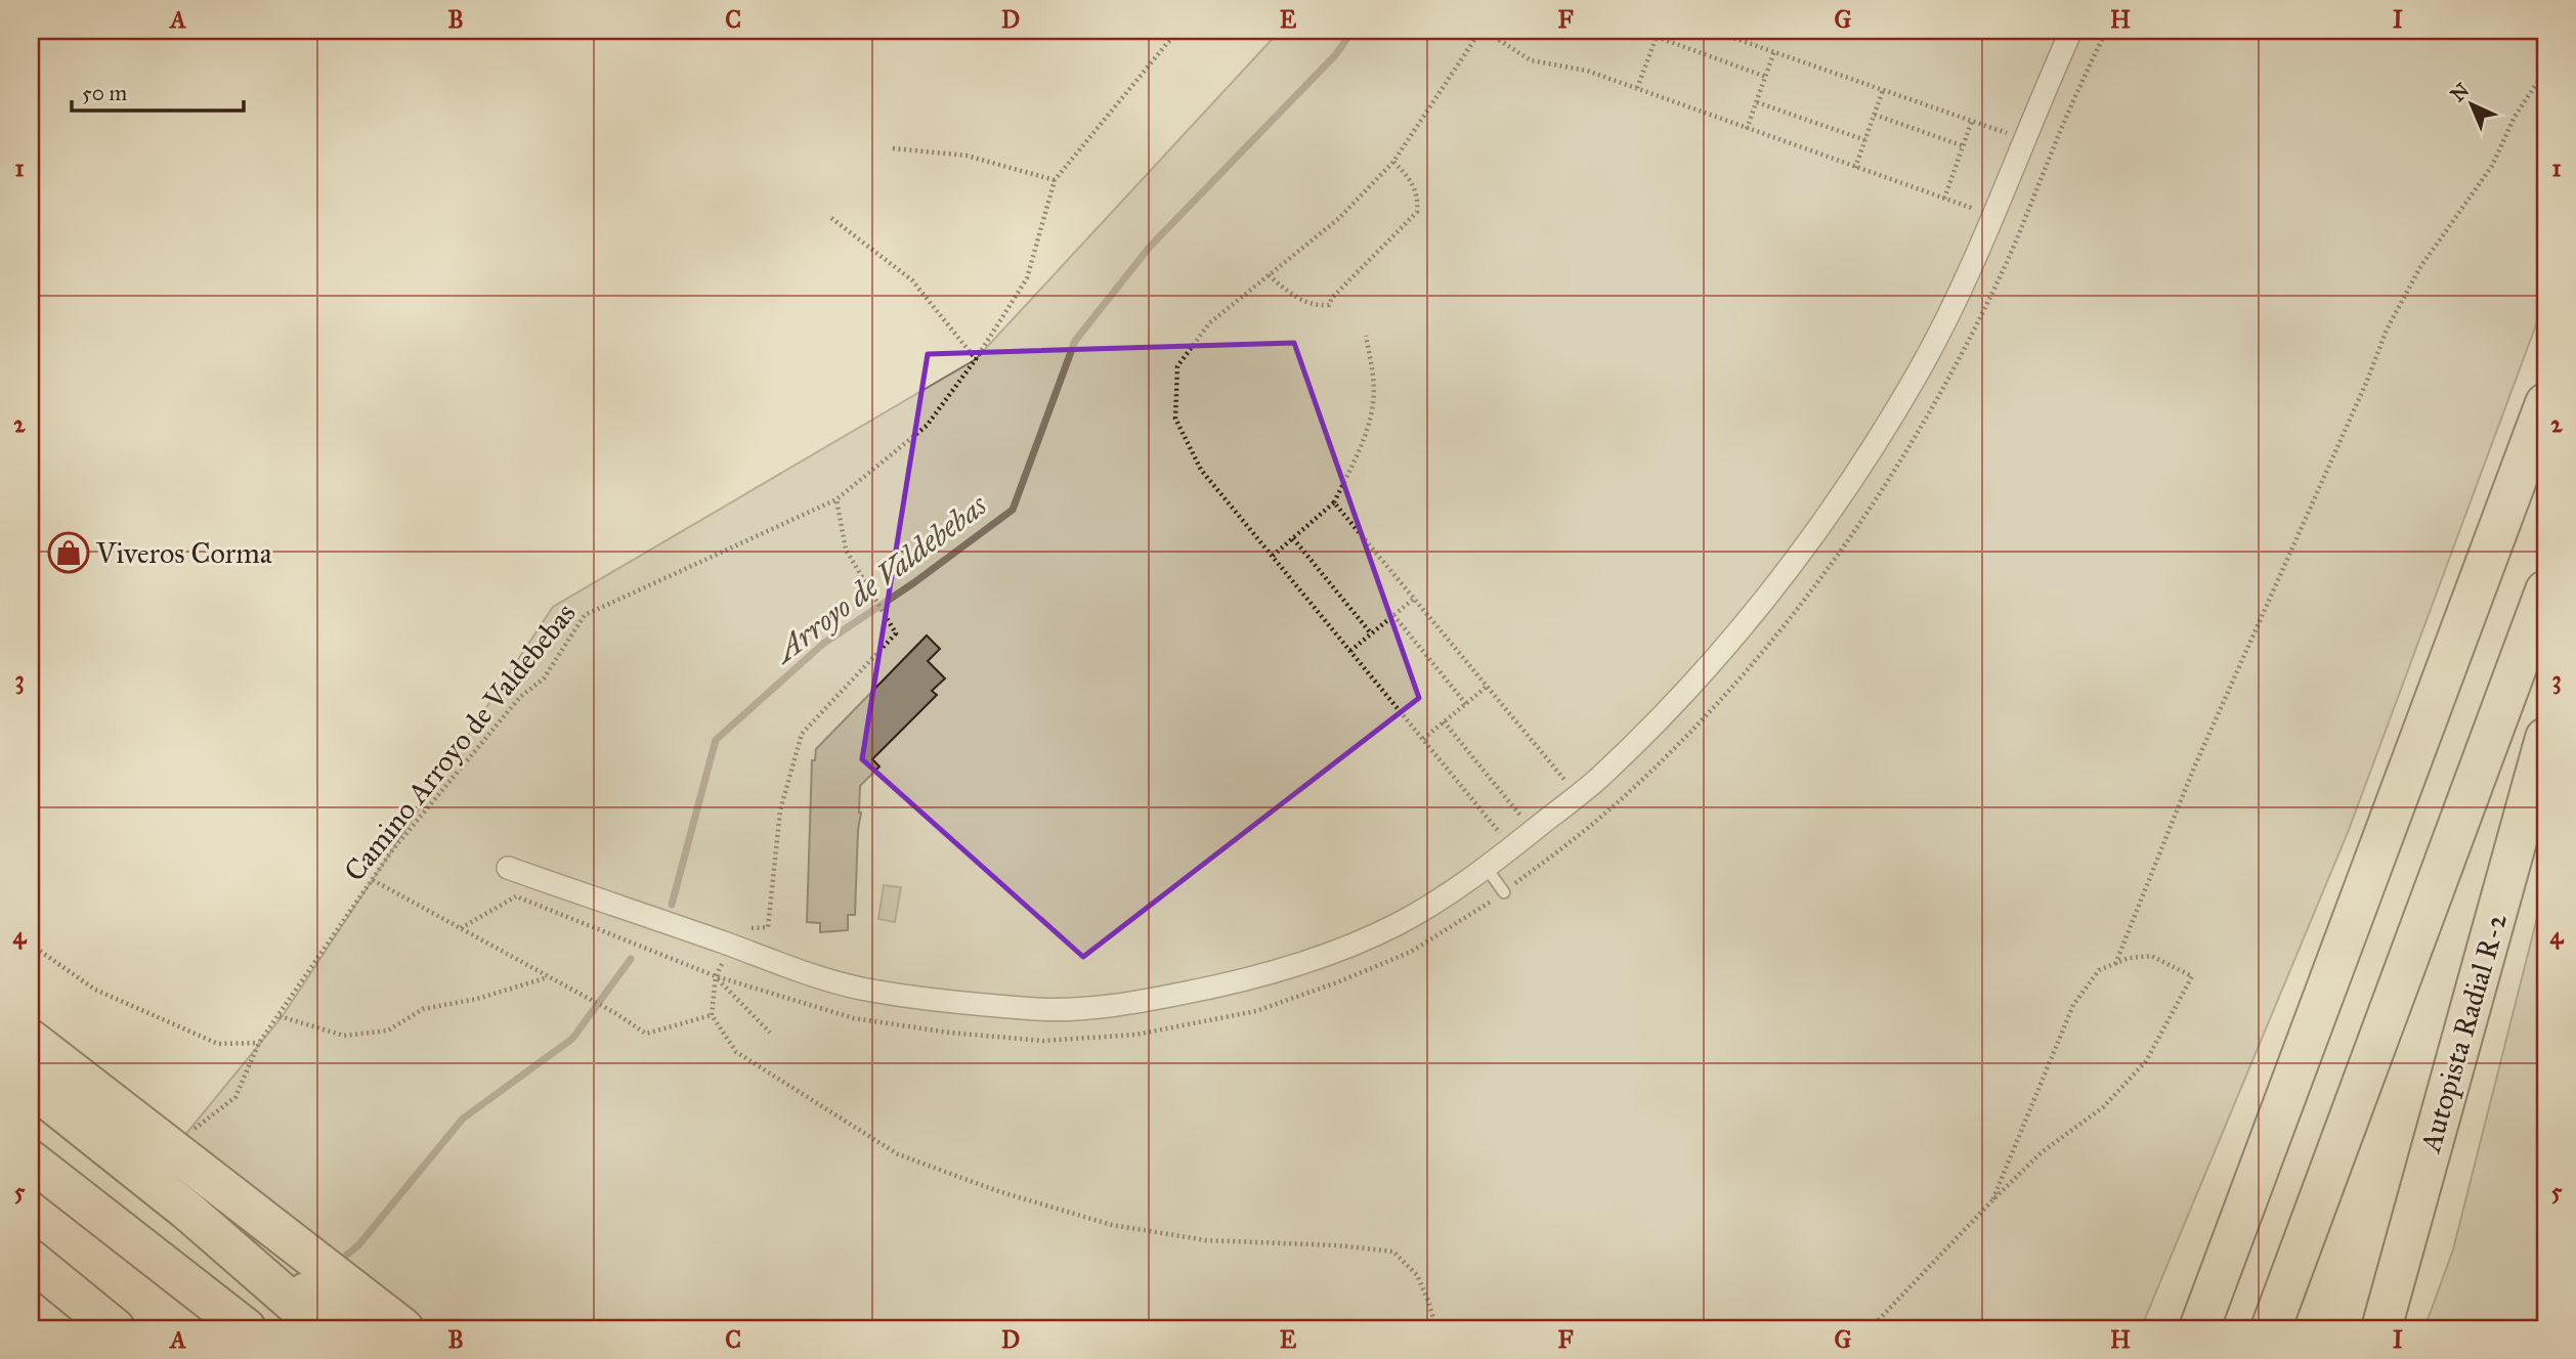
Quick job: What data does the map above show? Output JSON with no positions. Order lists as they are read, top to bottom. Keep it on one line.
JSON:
{"streets":{"highway":["Autopista Radial R-2"],"path":["Camino Arroyo de Valdebebas"]},"water":["Arroyo de Valdebebas"],"places":{"shop":["Viveros Corma"]},"scale_bar":"50 m","north":"top left","grid":{"columns":["A","B","C","D","E","F","G","H","I"],"rows":["1","2","3","4","5"]}}
